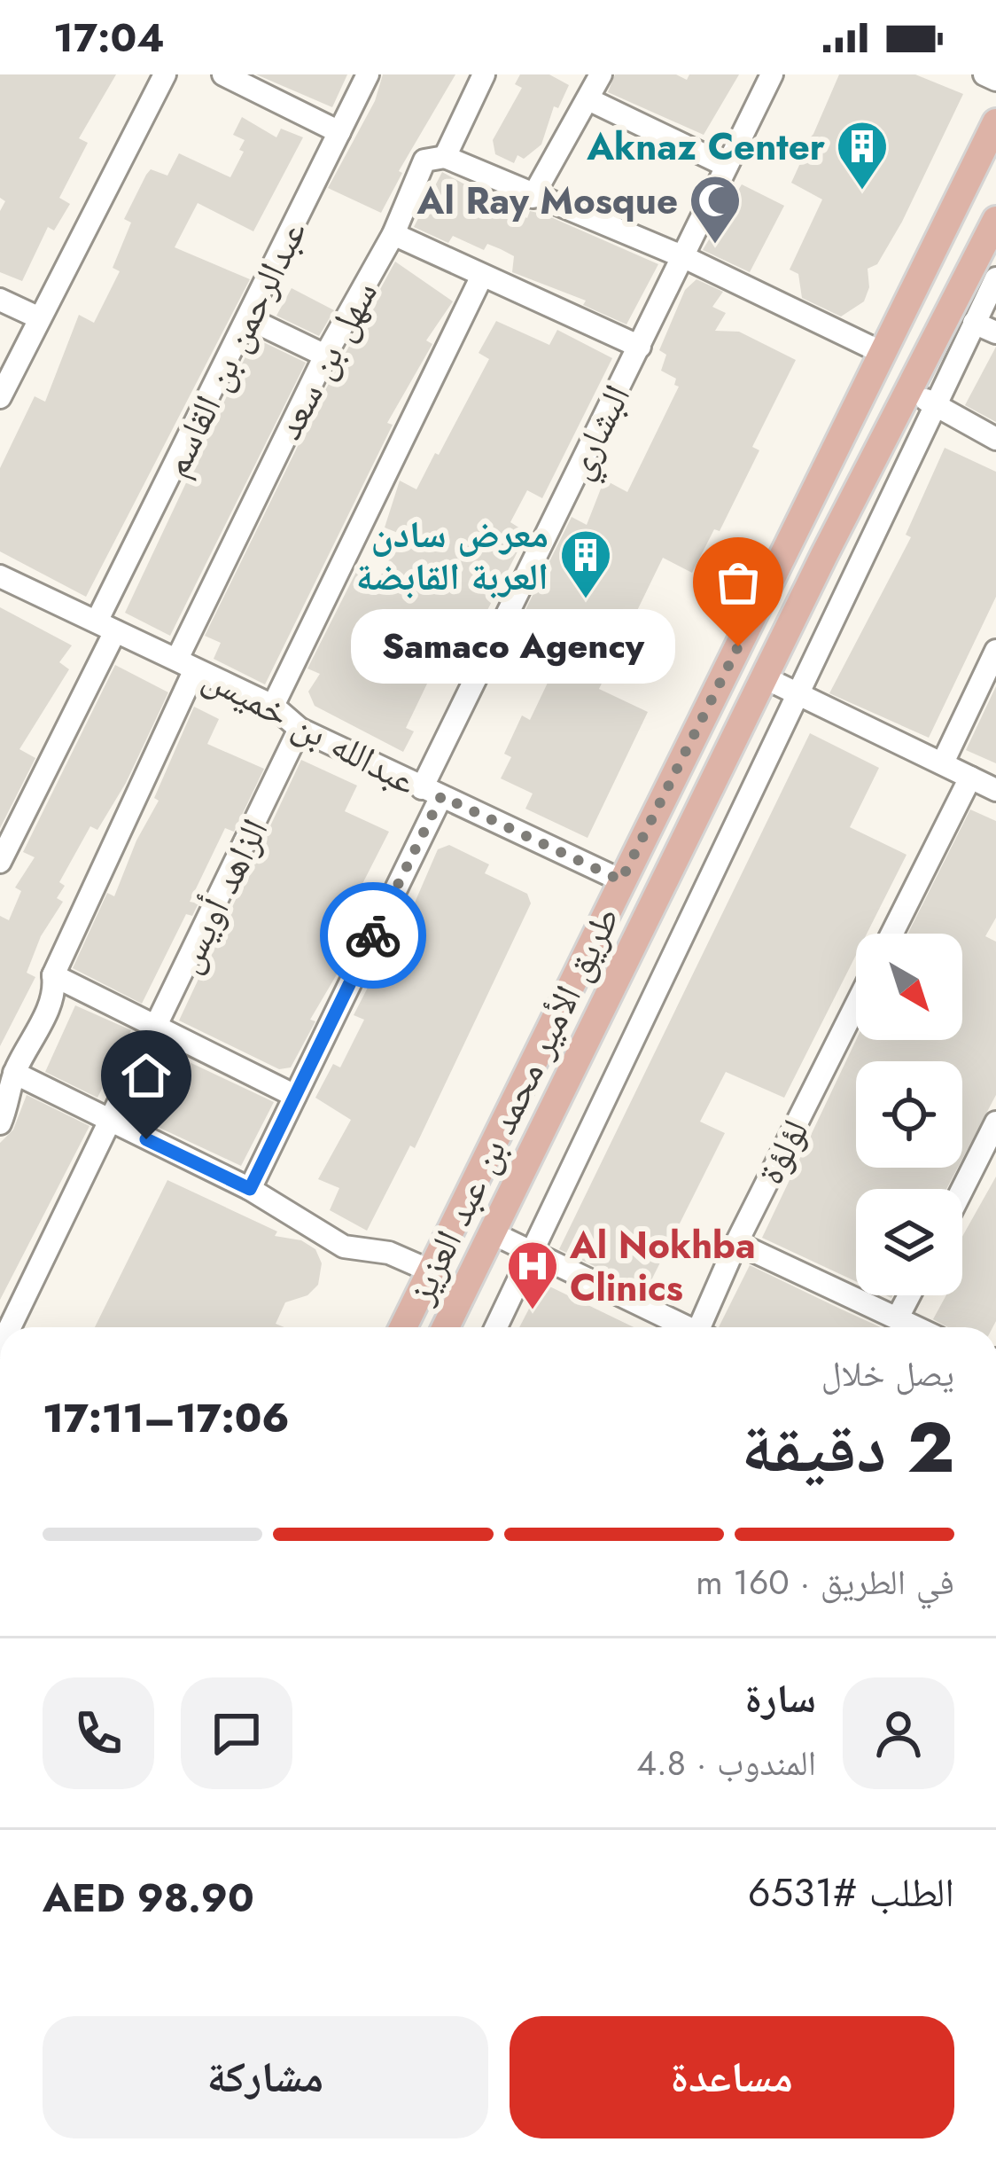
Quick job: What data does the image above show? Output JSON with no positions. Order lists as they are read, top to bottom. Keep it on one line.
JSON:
{"streets":{"main road":["طريق الأمير محمد بن عبد العزيز"],"street":["عبدالرحمن بن القاسم","سهل بن سعد","البشاري","عبدالله بن خميس","الزاهد أويس","لؤلؤة"]},"crossings":[["عبدالرحمن بن القاسم","عبدالله بن خميس"],["سهل بن سعد","عبدالله بن خميس"],["البشاري","عبدالله بن خميس"],["عبدالله بن خميس","الزاهد أويس"],["عبدالله بن خميس","طريق الأمير محمد بن عبد العزيز"]],"places":{"building":["Aknaz Center","معرض سادن العربة القابضة"],"mosque":["Al Ray Mosque"],"other":["Samaco Agency"],"hospital":["Al Nokhba Clinics"]},"north":"bottom right","page":{"status":"17:04","bubble":"Samaco Agency","heading":["2 دقيقة","يصل خلال","17:06–17:11"],"panel":["سارة","المندوب · 4.8","الطلب #6531","AED 98.90"],"bar":"في الطريق · 160 m","buttons":["مساعدة","مشاركة"]}}
